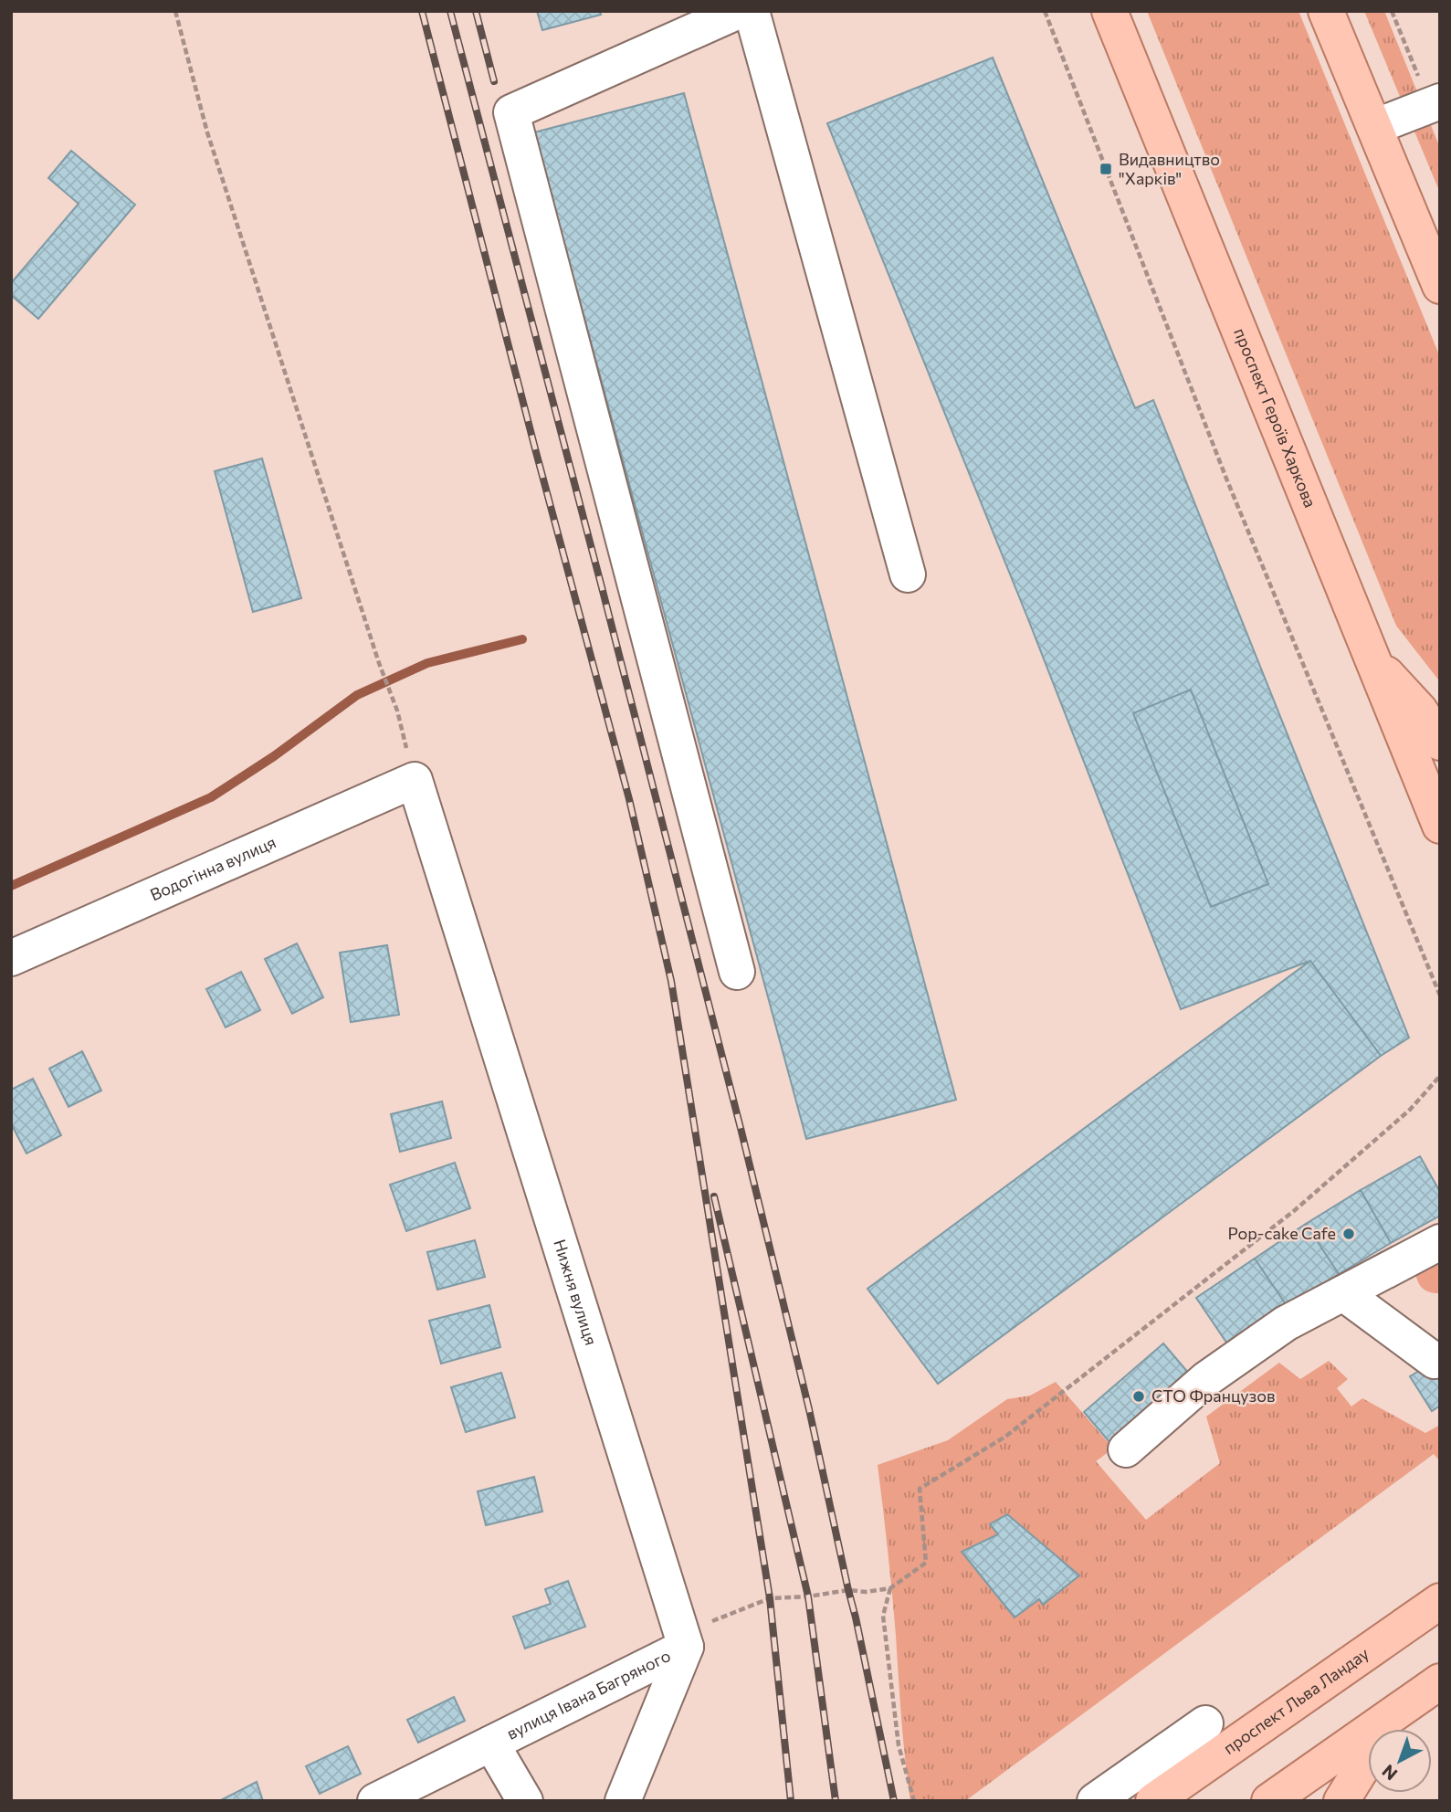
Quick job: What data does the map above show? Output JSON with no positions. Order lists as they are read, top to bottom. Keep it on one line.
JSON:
{"streets":{"main road":["проспект Героїв Харкова","проспект Льва Ландау"],"street":["Водогінна вулиця","Нижня вулиця","вулиця Івана Багряного"]},"crossings":[["Водогінна вулиця","Нижня вулиця"],["Нижня вулиця","вулиця Івана Багряного"]],"places":{"transit":["Видавництво \"Харків\""],"other":["Pop-cake Cafe","СТО Французов"]},"north":"bottom left"}
